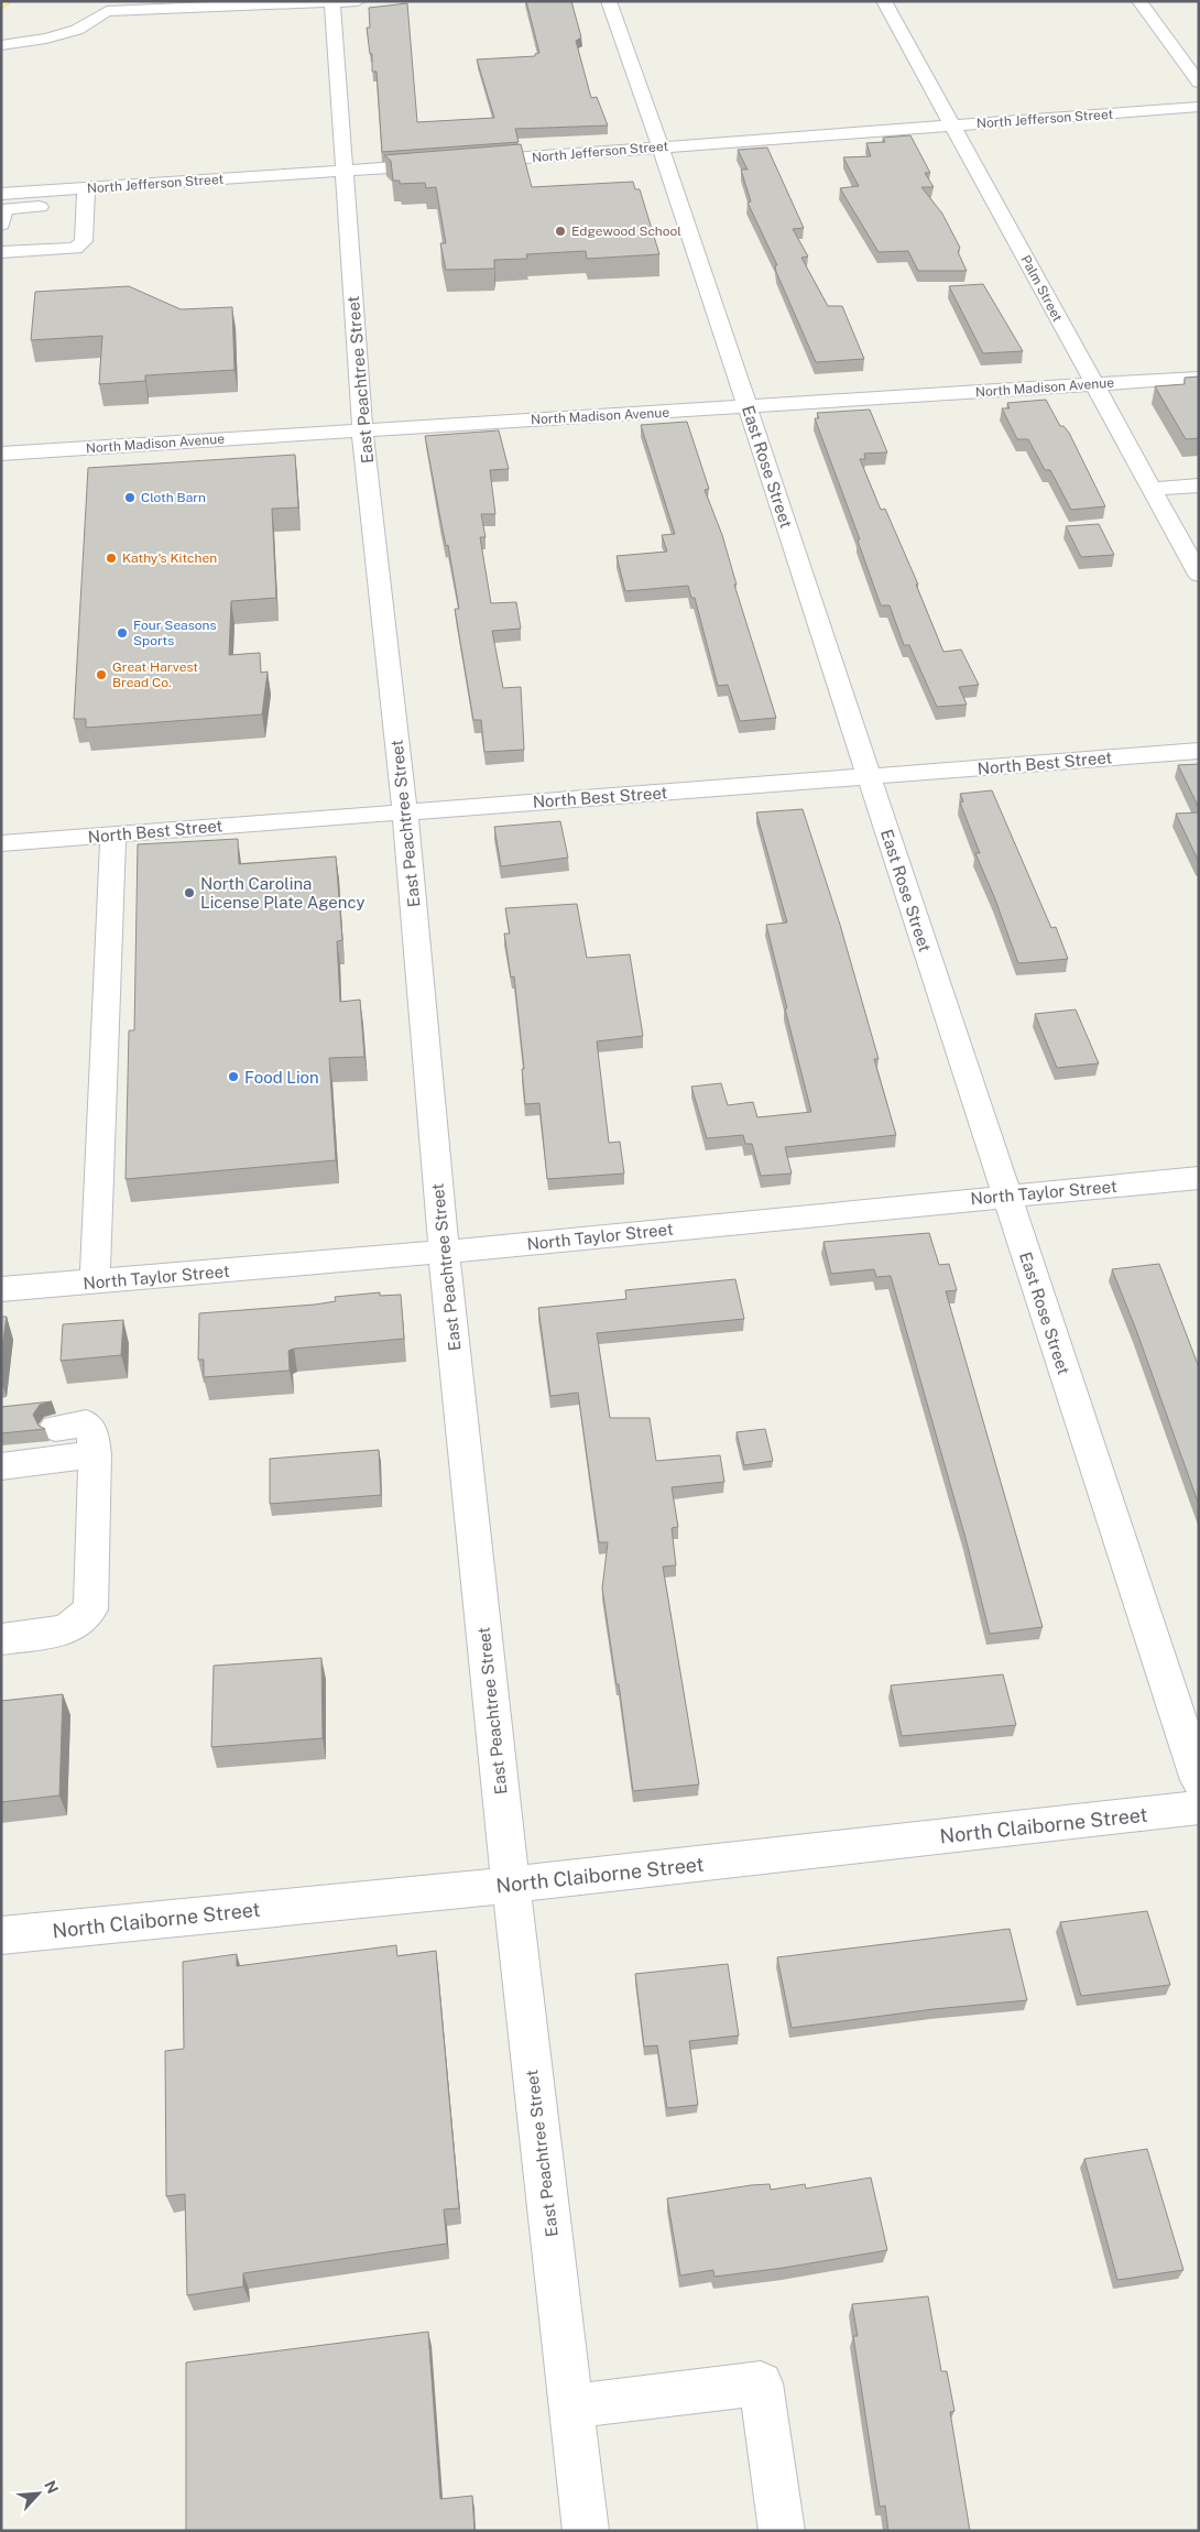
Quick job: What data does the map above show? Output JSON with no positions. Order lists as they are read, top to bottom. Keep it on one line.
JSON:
{"streets":{"street":["North Jefferson Street","Palm Street","East Peachtree Street","North Madison Avenue","East Rose Street","North Best Street","North Taylor Street","North Claiborne Street"]},"crossings":[["North Jefferson Street","Palm Street"],["North Jefferson Street","East Peachtree Street"],["North Jefferson Street","East Rose Street"],["Palm Street","North Madison Avenue"],["East Peachtree Street","North Madison Avenue"],["East Peachtree Street","North Best Street"],["East Peachtree Street","North Taylor Street"],["East Peachtree Street","North Claiborne Street"],["North Madison Avenue","East Rose Street"],["East Rose Street","North Best Street"],["East Rose Street","North Taylor Street"]],"places":["Edgewood School","Cloth Barn","Kathy's Kitchen","Four Seasons Sports","Great Harvest Bread Co.","North Carolina License Plate Agency","Food Lion"],"north":"top right"}
